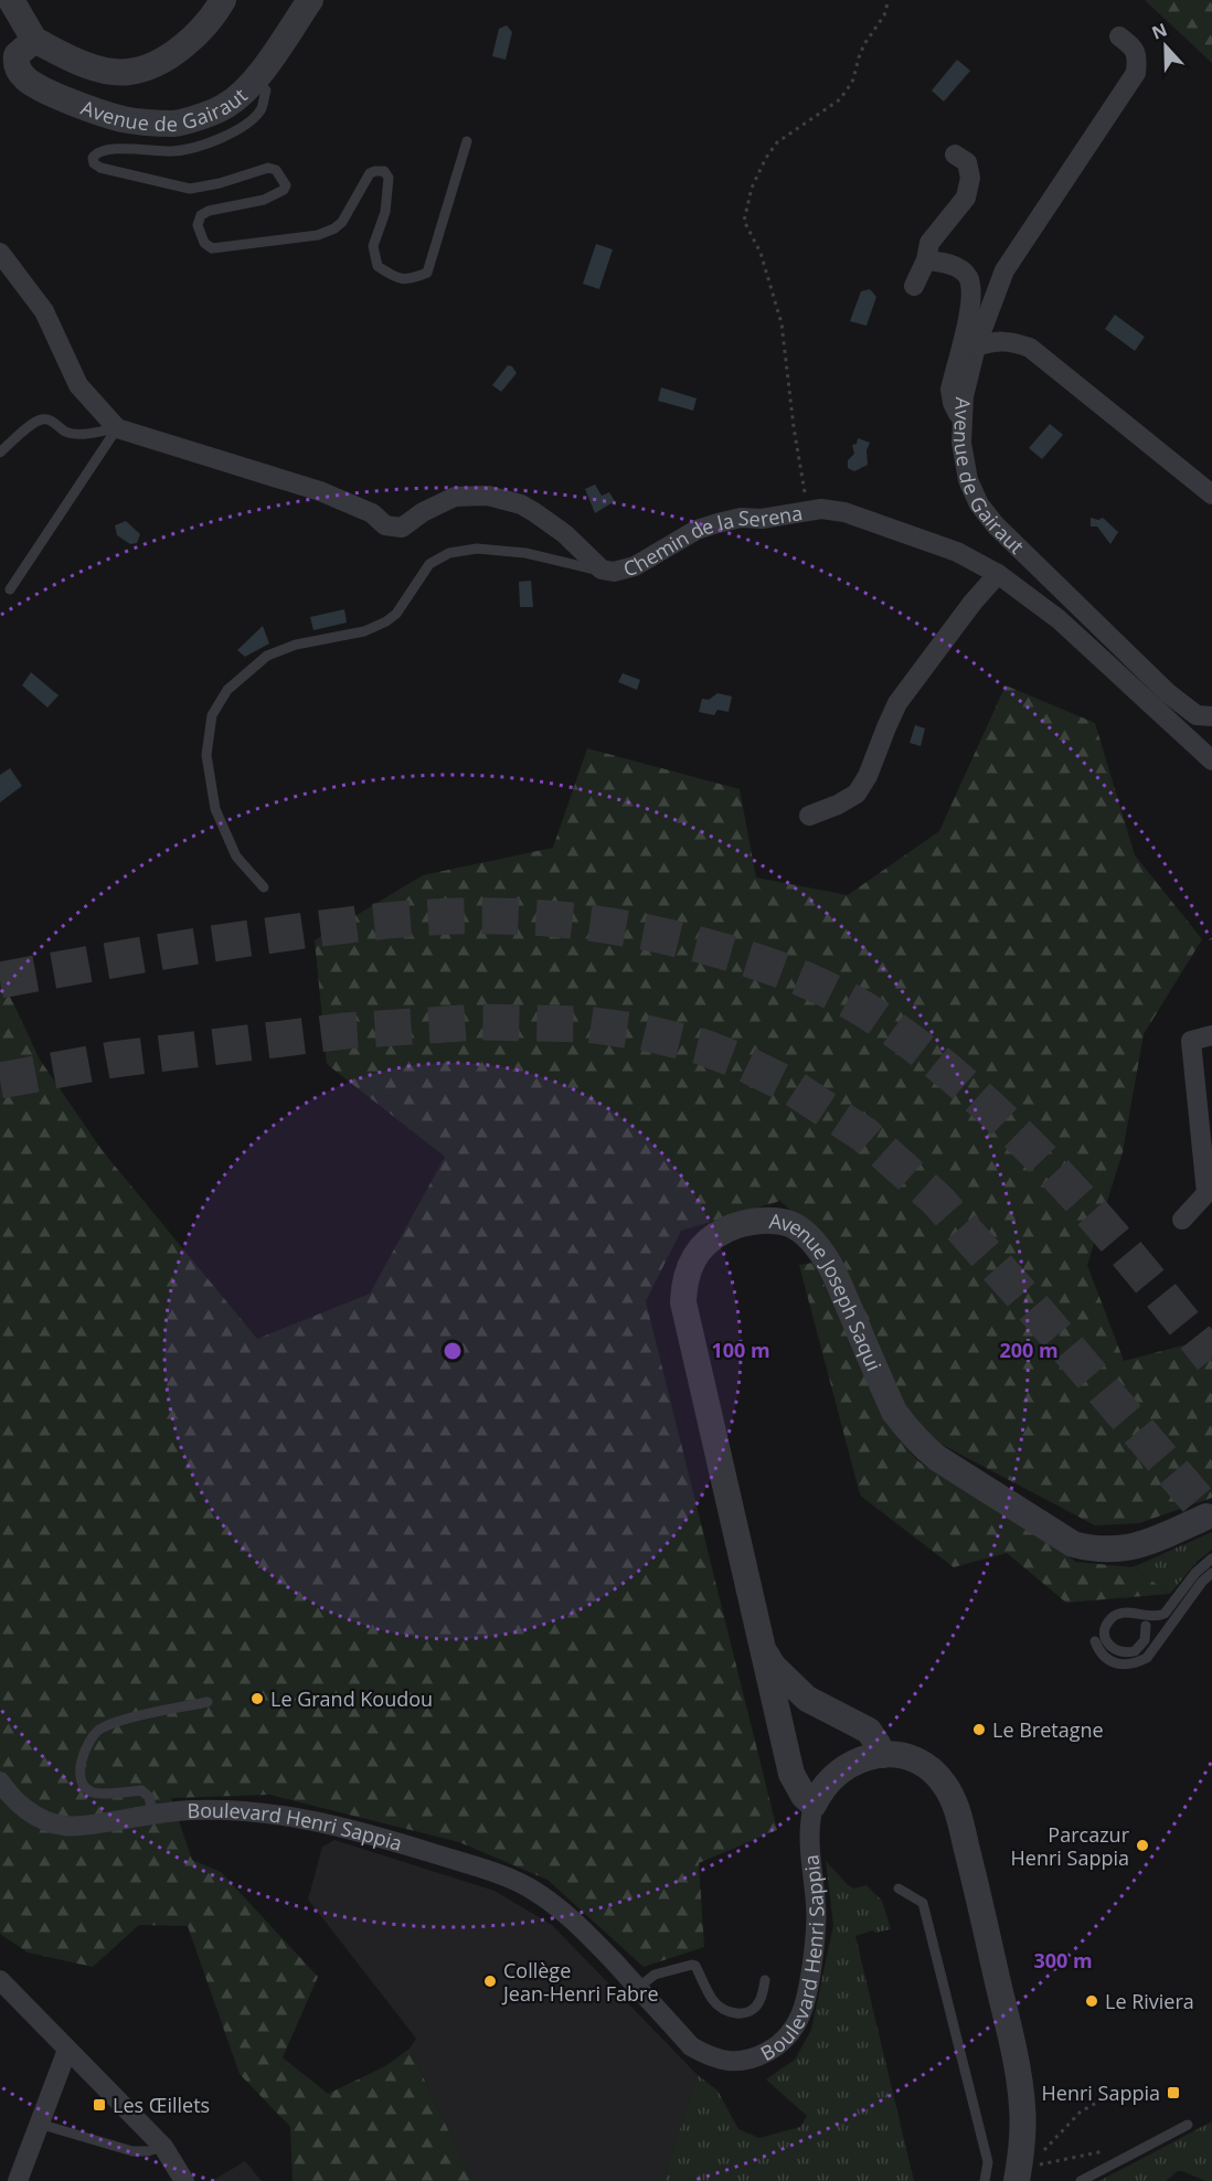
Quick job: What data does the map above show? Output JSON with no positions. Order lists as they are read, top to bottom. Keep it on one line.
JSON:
{"streets":{"street":["Avenue de Gairaut","Chemin de la Serena","Avenue Joseph Saqui","Boulevard Henri Sappia"]},"crossings":[["Avenue Joseph Saqui","Boulevard Henri Sappia"]],"places":{"other":["Le Grand Koudou","Le Bretagne","Parcazur Henri Sappia","Collège Jean-Henri Fabre","Le Riviera"],"transit":["Henri Sappia","Les Œillets"]},"north":"top","rings":["100 m","200 m","300 m"]}
